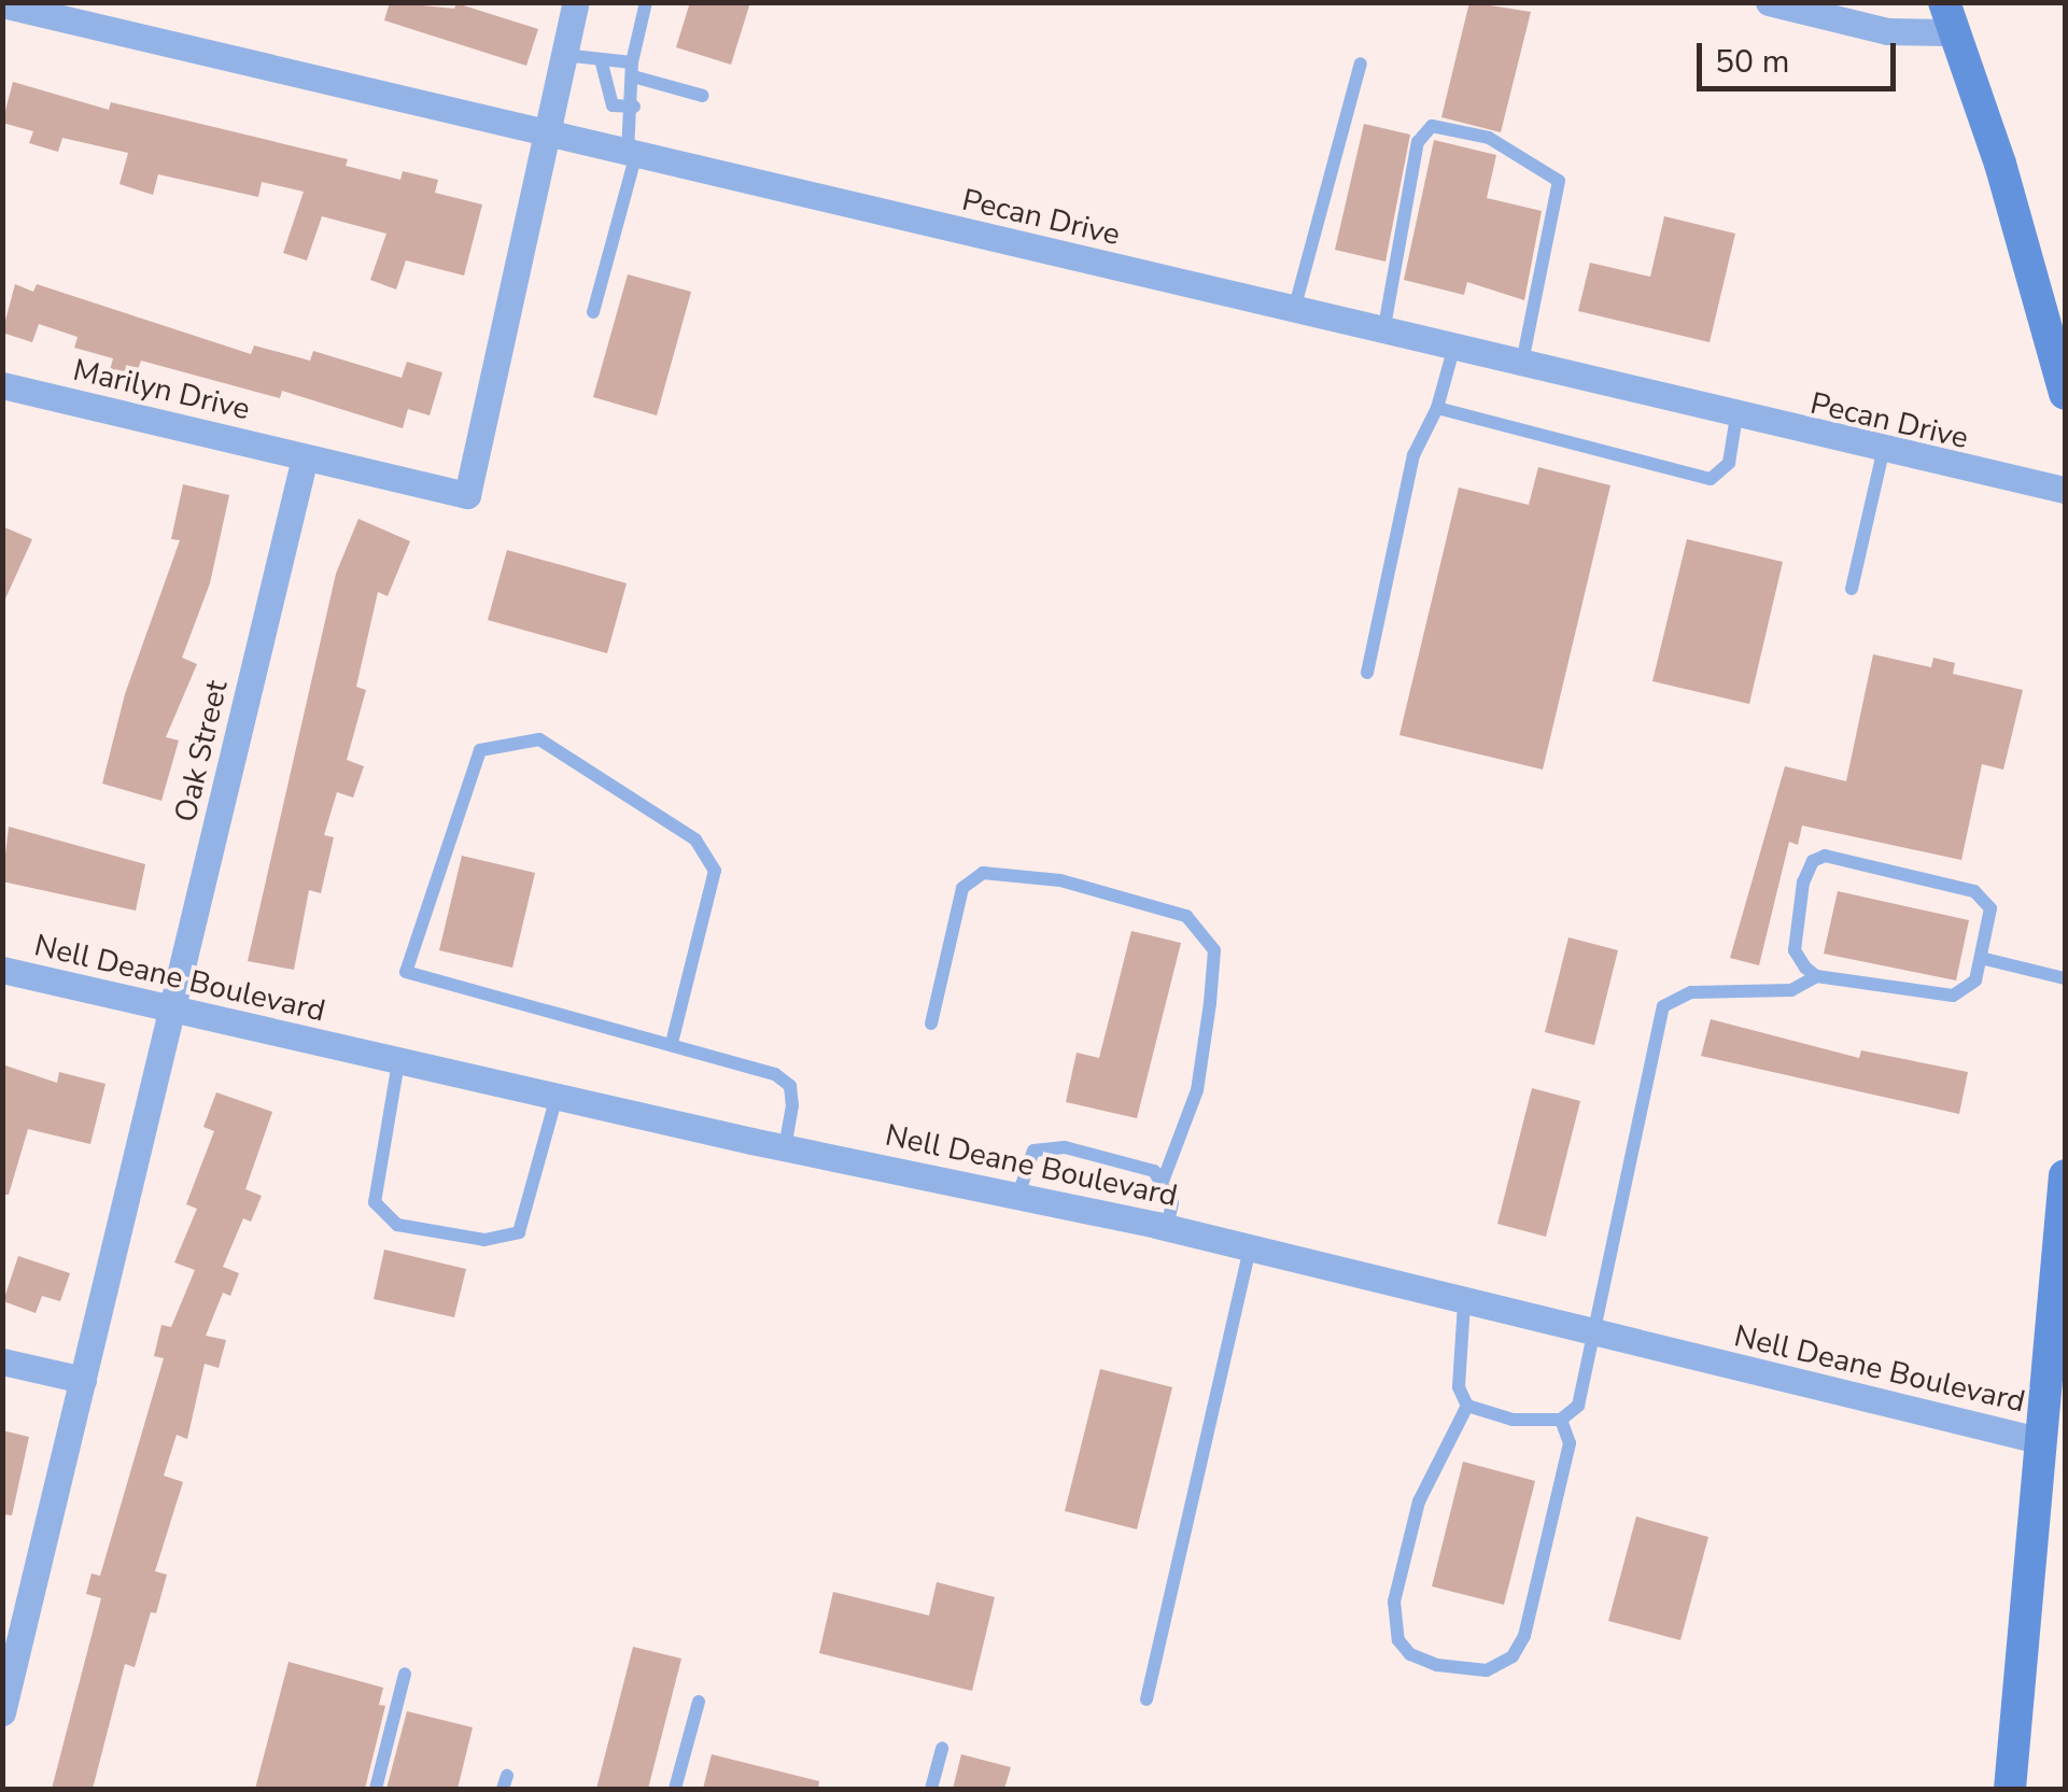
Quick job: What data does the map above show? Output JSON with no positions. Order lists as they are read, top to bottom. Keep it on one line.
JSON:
{"streets":{"street":["Pecan Drive","Marilyn Drive","Oak Street","Nell Deane Boulevard"]},"crossings":[["Marilyn Drive","Oak Street"],["Oak Street","Nell Deane Boulevard"]],"scale_bar":"50 m"}
